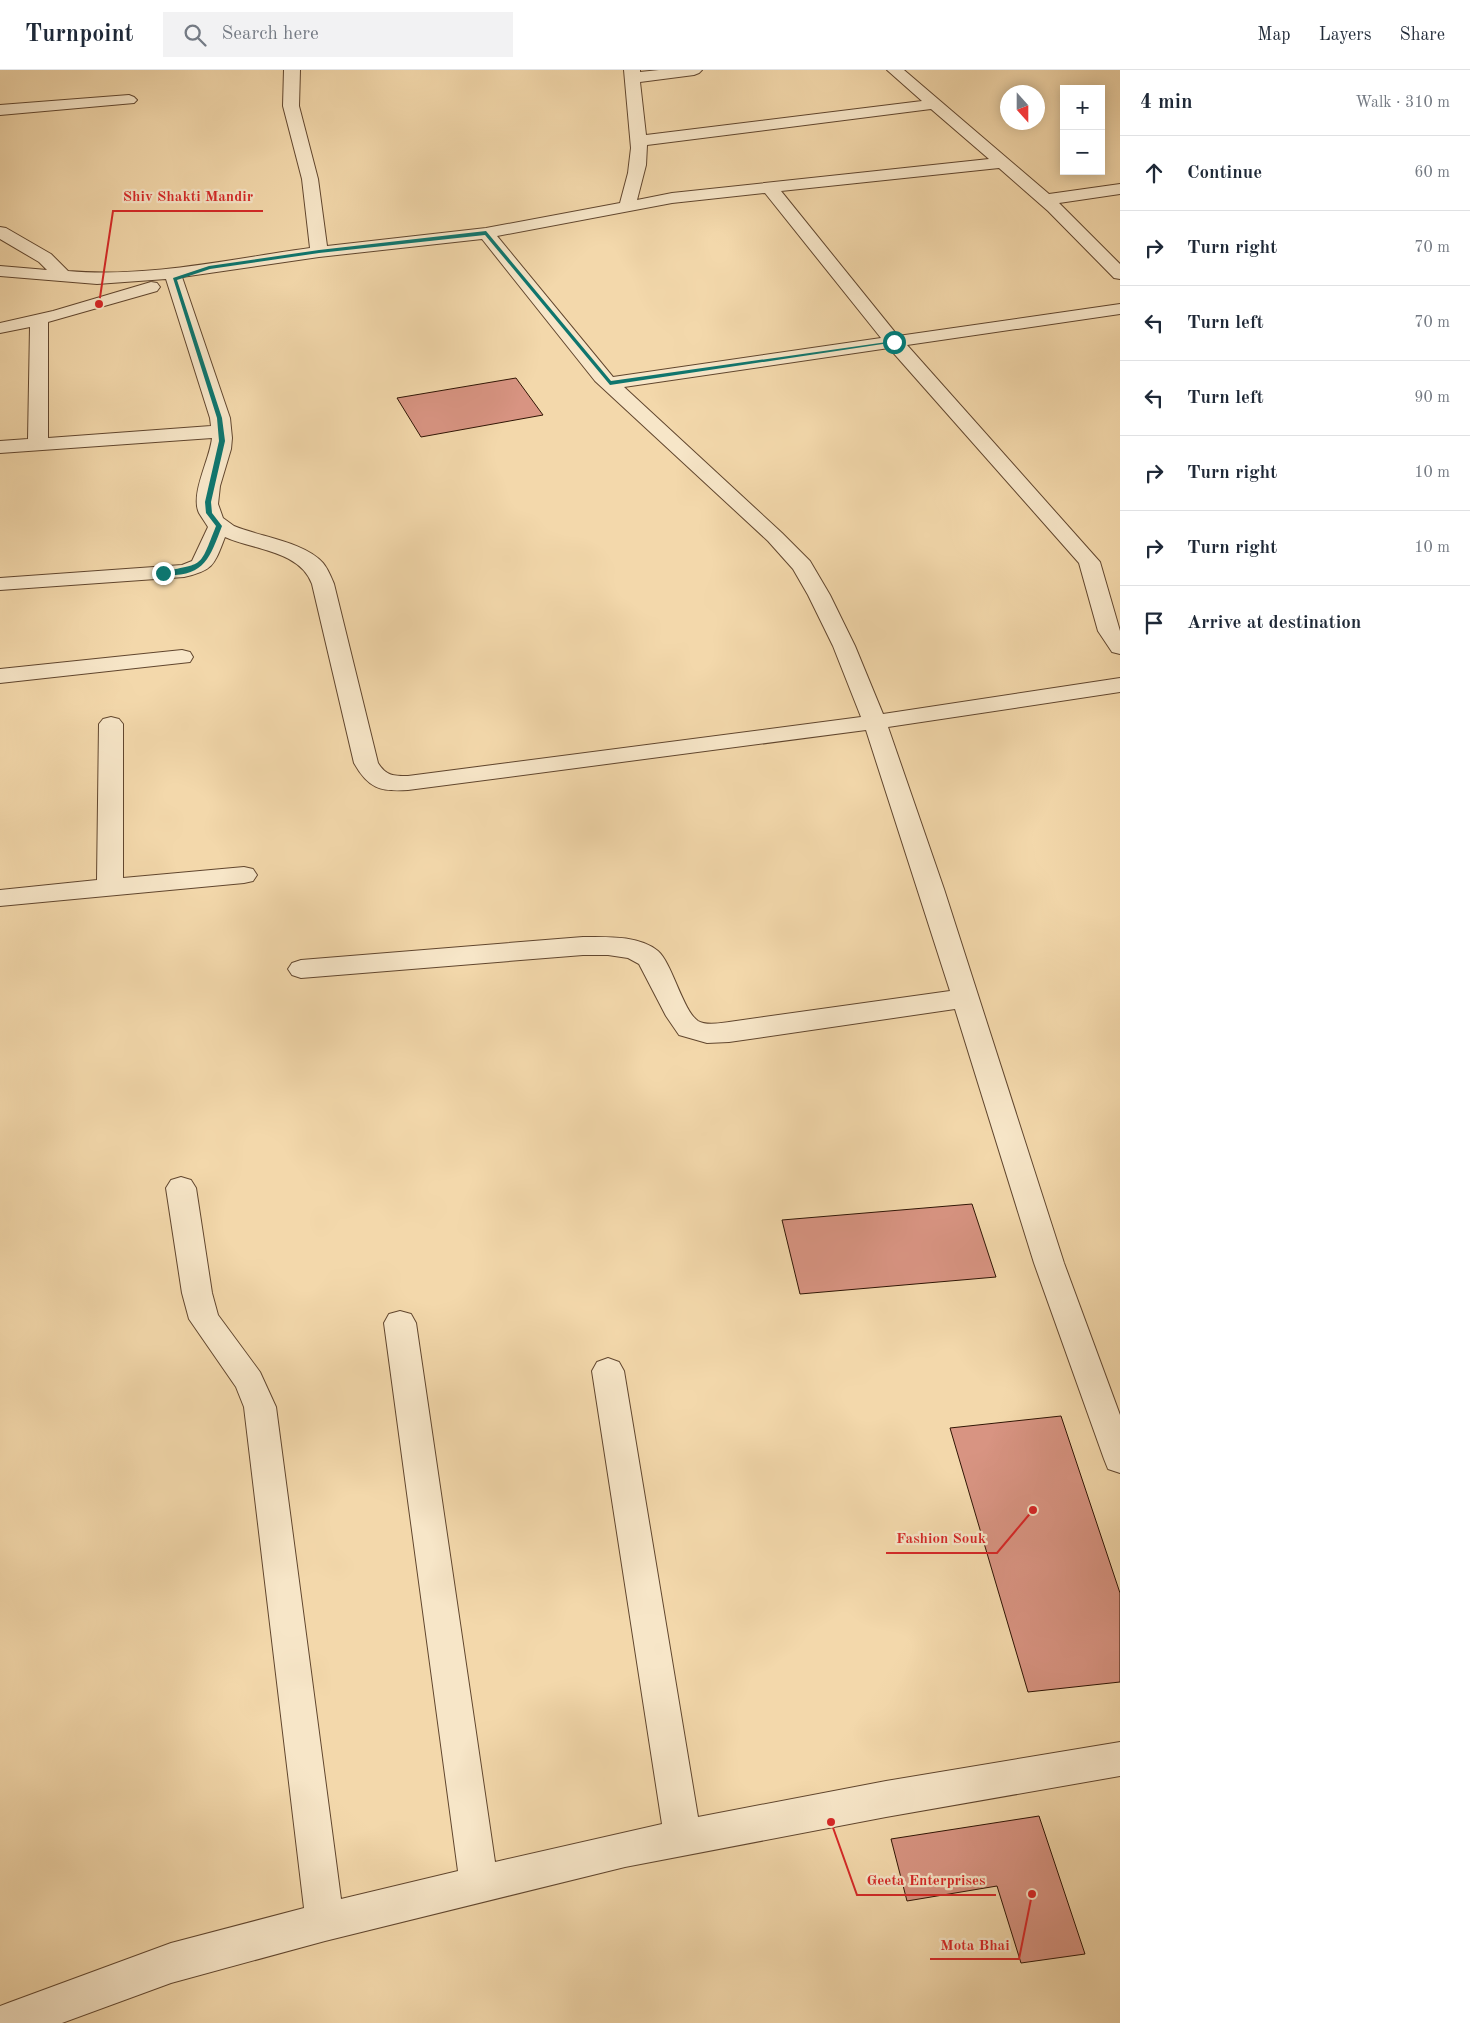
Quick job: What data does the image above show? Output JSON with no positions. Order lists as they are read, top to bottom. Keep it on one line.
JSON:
{"places":["Shiv Shakti Mandir","Fashion Souk","Geeta Enterprises","Mota Bhai"],"north":"bottom","page":{"header":"Turnpoint","search":"Search here","nav":["Map","Layers","Share"],"heading":["4 min","Walk · 310 m"],"map_buttons":["+","−"],"list":[["Continue","60 m"],["Turn right","70 m"],["Turn left","70 m"],["Turn left","90 m"],["Turn right","10 m"],["Turn right","10 m"],"Arrive at destination"]}}
